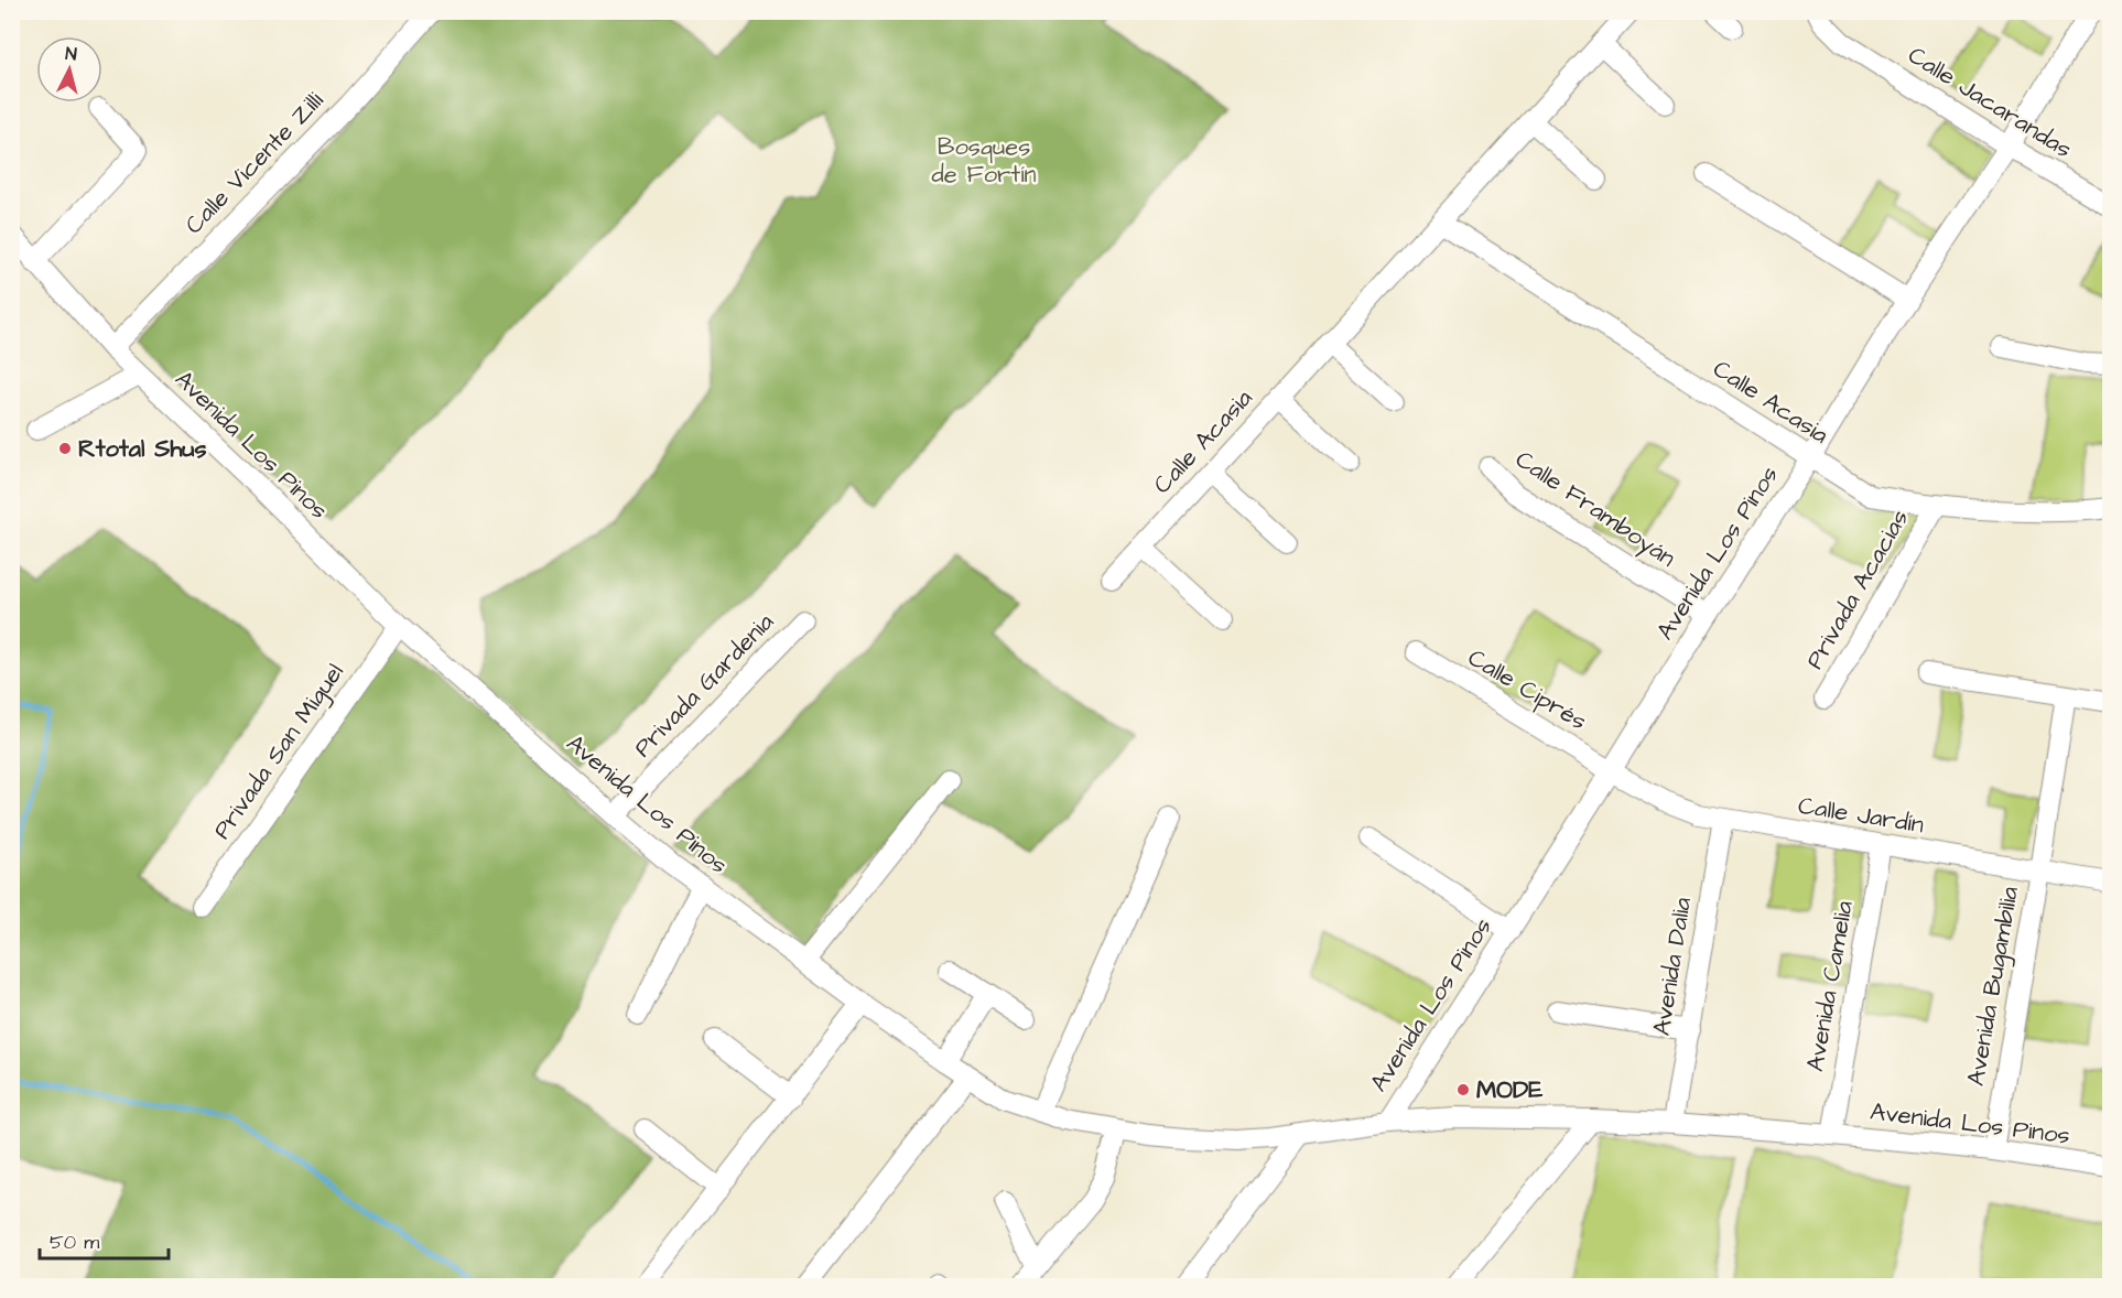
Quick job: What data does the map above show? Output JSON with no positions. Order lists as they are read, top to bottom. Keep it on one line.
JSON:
{"streets":{"street":["Calle Jacarandas","Calle Vicente Zilli","Calle Acasia","Avenida Los Pinos","Calle Framboyán","Privada Acacias","Privada Gardenia","Calle Ciprés","Privada San Miguel","Calle Jardín","Avenida Dalia","Avenida Camelia","Avenida Bugambilia"]},"crossings":[["Calle Jacarandas","Avenida Los Pinos"],["Calle Vicente Zilli","Avenida Los Pinos"],["Calle Acasia","Avenida Los Pinos"],["Calle Acasia","Privada Acacias"],["Avenida Los Pinos","Calle Framboyán"],["Avenida Los Pinos","Privada Gardenia"],["Avenida Los Pinos","Calle Ciprés"],["Avenida Los Pinos","Privada San Miguel"],["Avenida Los Pinos","Calle Jardín"],["Avenida Los Pinos","Avenida Dalia"],["Avenida Los Pinos","Avenida Camelia"],["Avenida Los Pinos","Avenida Bugambilia"],["Calle Ciprés","Calle Jardín"],["Calle Jardín","Avenida Dalia"],["Calle Jardín","Avenida Camelia"],["Calle Jardín","Avenida Bugambilia"]],"parks":["Bosques de Fortín"],"places":["Rtotal Shus","MODE"],"scale_bar":"50 m","north":"top"}
